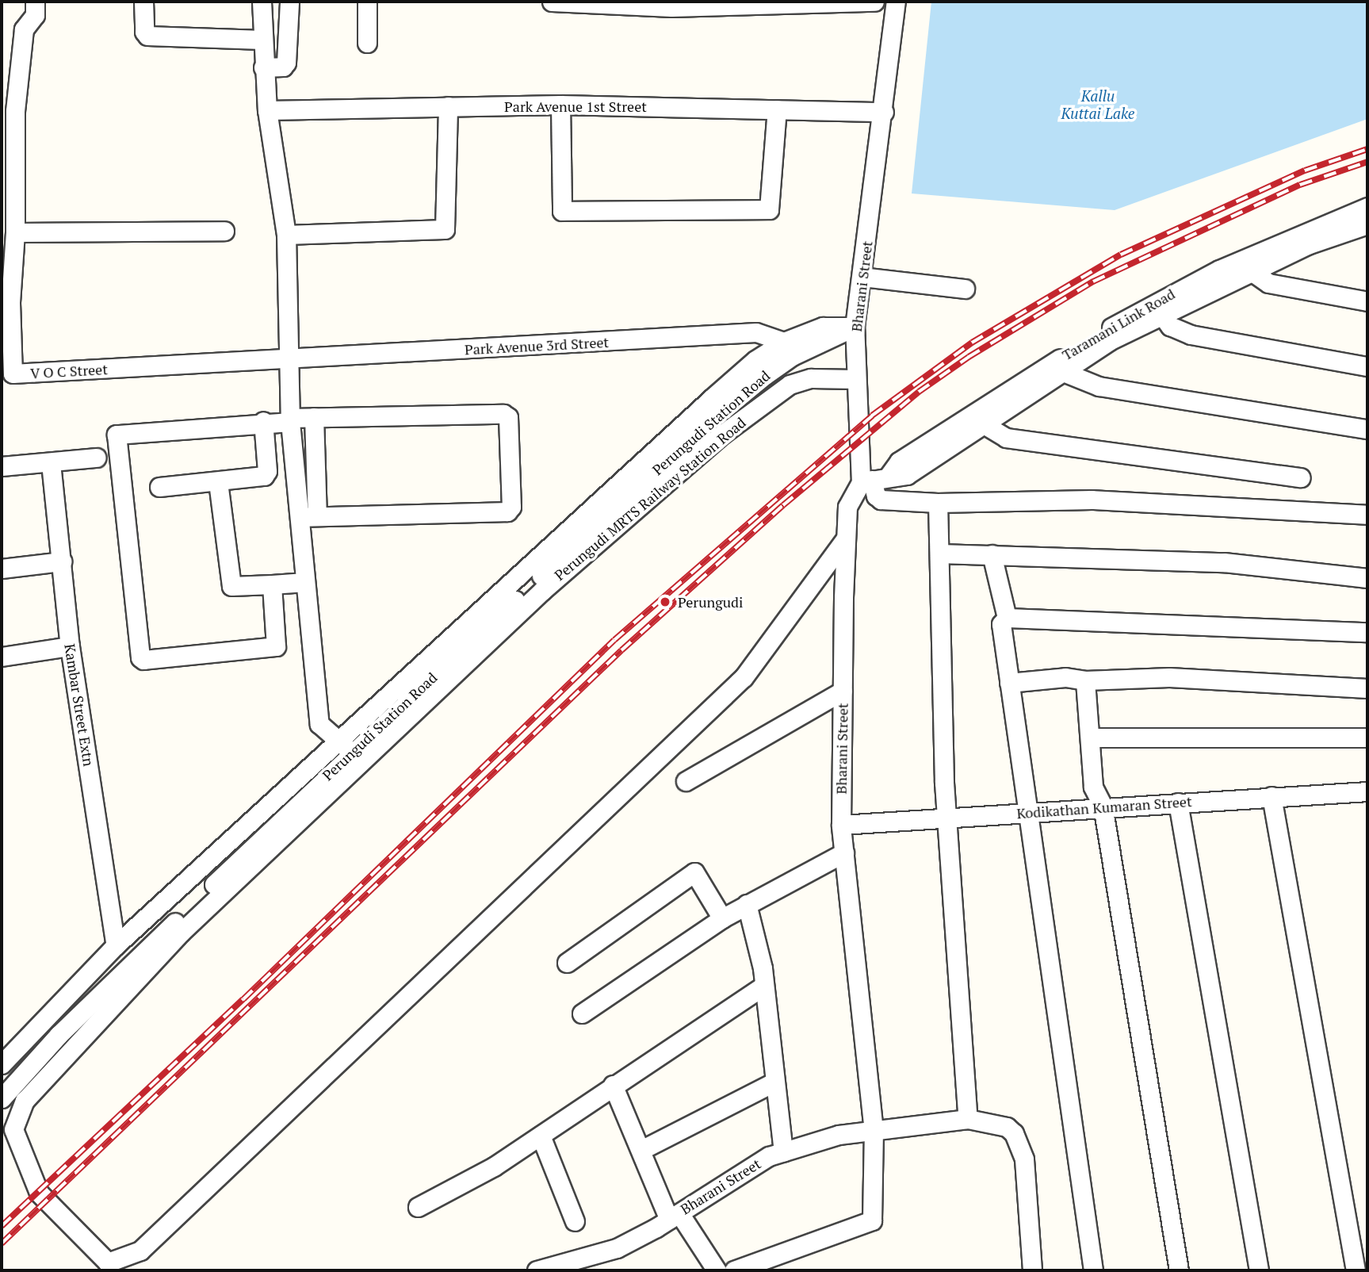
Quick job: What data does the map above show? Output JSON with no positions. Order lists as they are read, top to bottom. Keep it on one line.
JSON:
{"streets":{"street":["Park Avenue 1st Street","Bharani Street","Taramani Link Road","Park Avenue 3rd Street","V O C Street","Perungudi Station Road","Perungudi MRTS Railway Station Road","Kambar Street Extn","Kodikathan Kumaran Street"]},"crossings":[["Park Avenue 1st Street","Bharani Street"],["Bharani Street","Taramani Link Road"],["Bharani Street","Perungudi Station Road"],["Bharani Street","Perungudi MRTS Railway Station Road"],["Bharani Street","Kodikathan Kumaran Street"],["Park Avenue 3rd Street","V O C Street"],["Park Avenue 3rd Street","Perungudi Station Road"],["Perungudi Station Road","Perungudi MRTS Railway Station Road"],["Perungudi Station Road","Kambar Street Extn"]],"water":["Kallu Kuttai Lake"],"places":["Perungudi"]}
